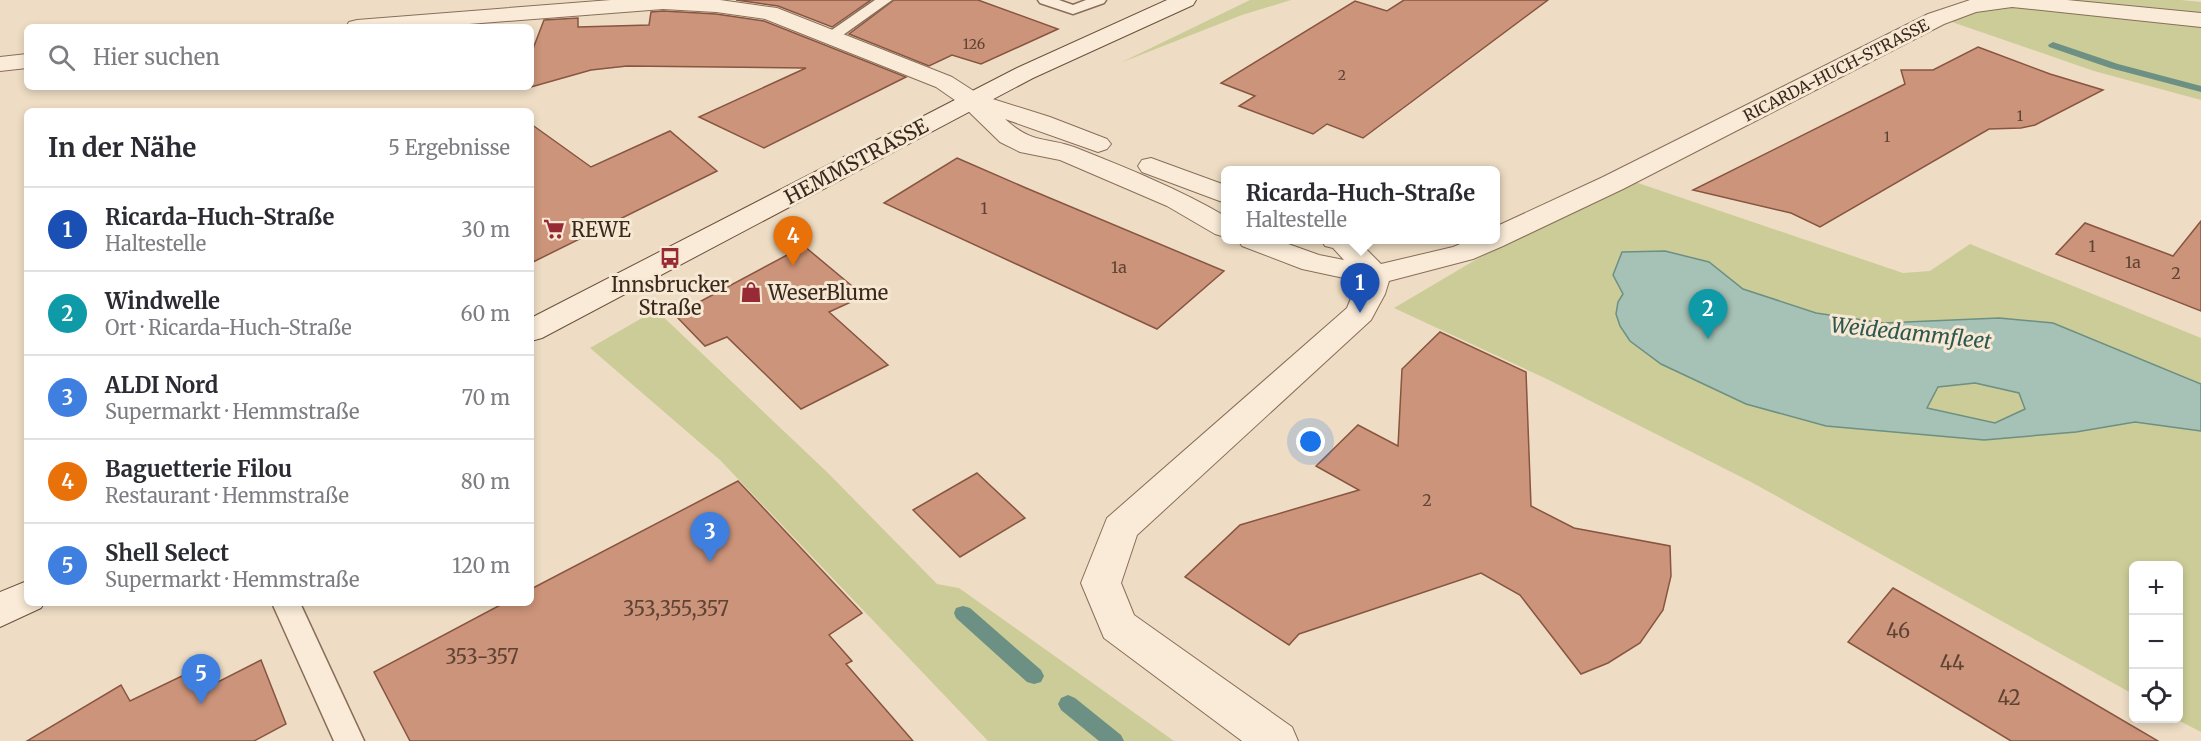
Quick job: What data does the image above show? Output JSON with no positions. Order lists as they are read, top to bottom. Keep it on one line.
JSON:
{"streets":{"street":["RICARDA-HUCH-STRASSE","HEMMSTRASSE"]},"water":["Weidedammfleet"],"places":{"supermarket":["REWE"],"bus stop":["Innsbrucker Straße"],"shop":["WeserBlume"]},"house_numbers":["126","2","1","1","1","1","1a","1a","2","2","353,355,357","46","353-357","44","42"],"page":{"search":"Hier suchen","heading":["In der Nähe","5 Ergebnisse"],"popup":["Ricarda-Huch-Straße","Haltestelle"],"list":[{"mark":"1","name":"Ricarda-Huch-Straße","note":"Haltestelle","value":"30 m"},{"mark":"2","name":"Windwelle","note":"Ort · Ricarda-Huch-Straße","value":"60 m"},{"mark":"3","name":"ALDI Nord","note":"Supermarkt · Hemmstraße","value":"70 m"},{"mark":"4","name":"Baguetterie Filou","note":"Restaurant · Hemmstraße","value":"80 m"},{"mark":"5","name":"Shell Select","note":"Supermarkt · Hemmstraße","value":"120 m"}],"pins":["4","1","2","3","5"],"map_buttons":["+","−"]}}
